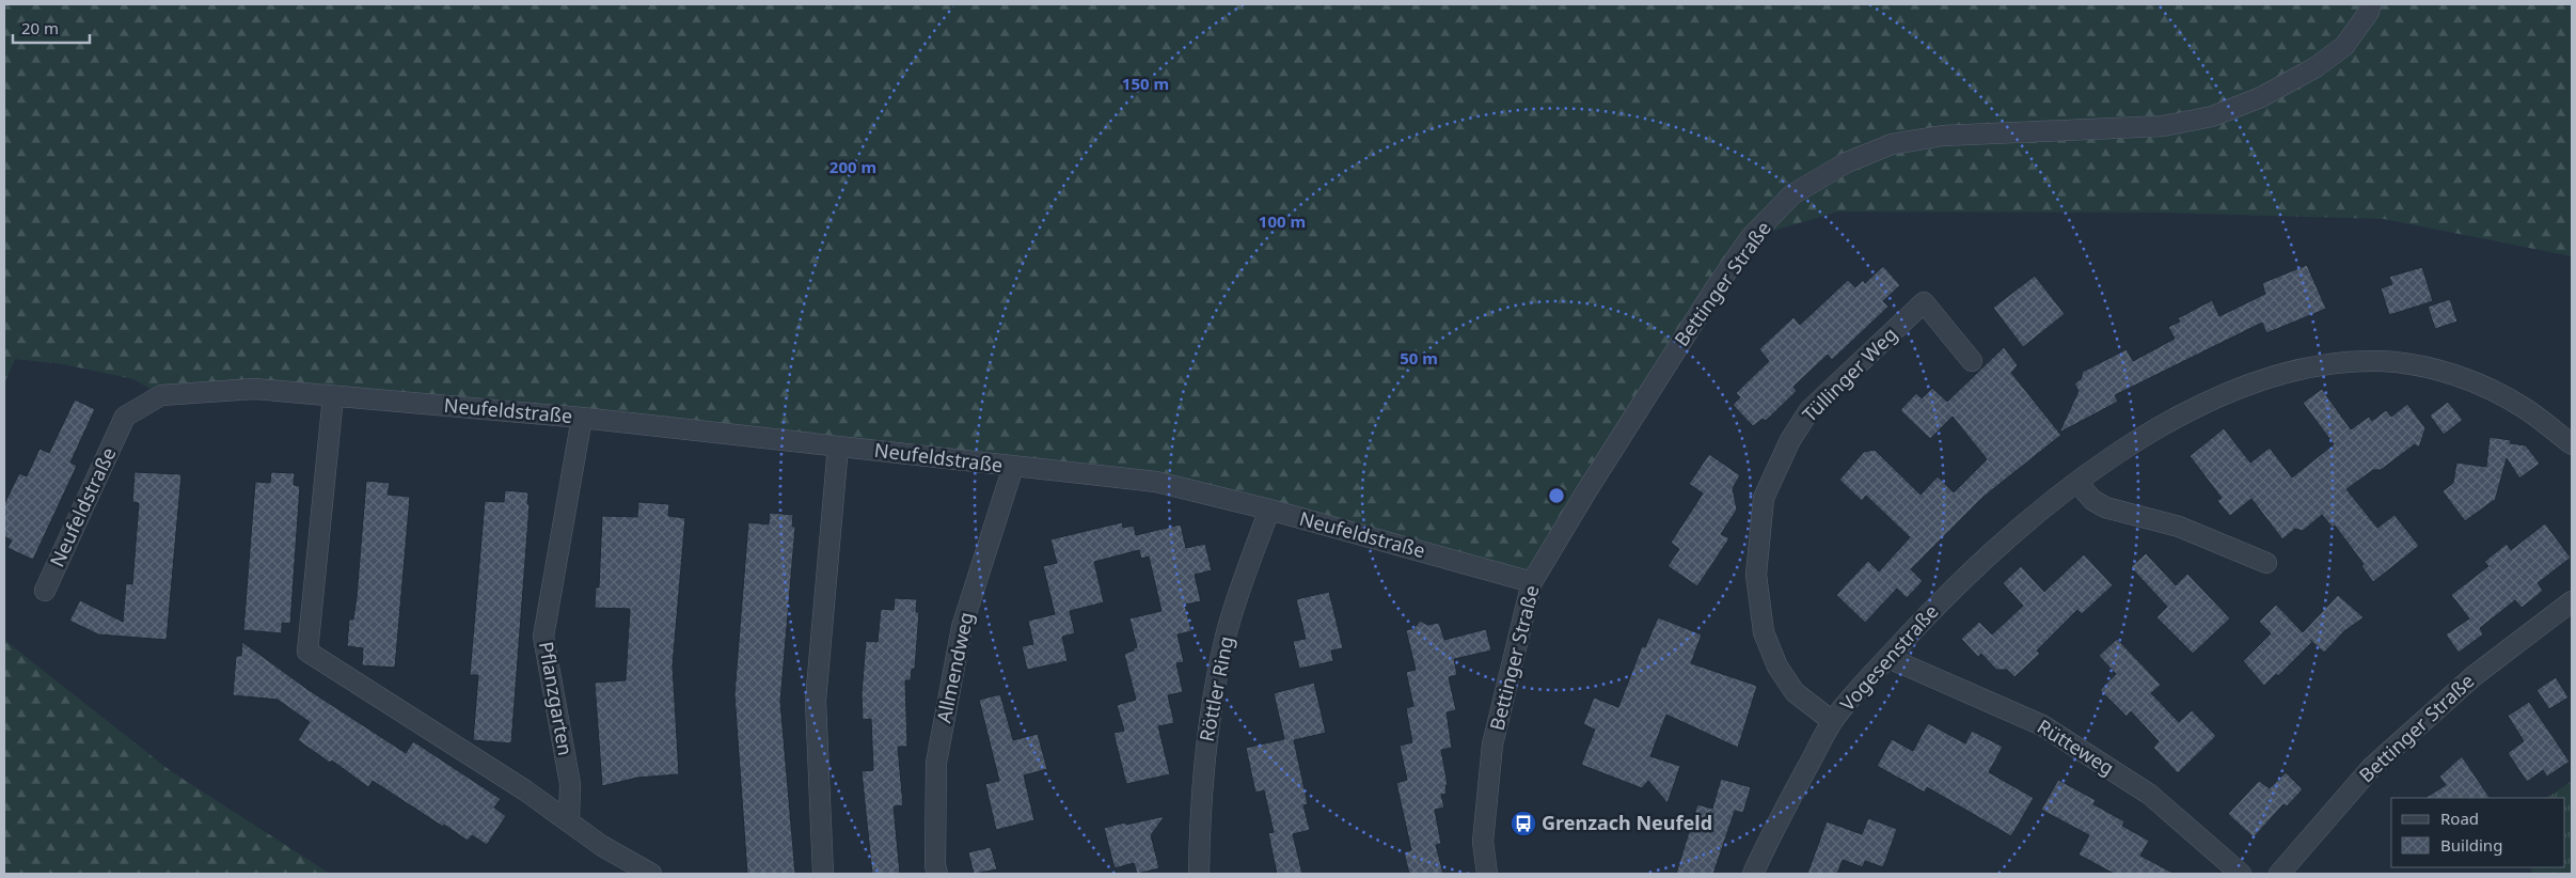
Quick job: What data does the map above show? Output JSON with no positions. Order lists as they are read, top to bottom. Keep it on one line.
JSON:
{"streets":{"street":["Bettinger Straße","Tüllinger Weg","Neufeldstraße","Vogesenstraße","Allmendweg","Röttler Ring","Pflanzgarten","Rütteweg"]},"crossings":[["Bettinger Straße","Neufeldstraße"],["Tüllinger Weg","Vogesenstraße"],["Neufeldstraße","Allmendweg"],["Neufeldstraße","Röttler Ring"],["Neufeldstraße","Pflanzgarten"],["Vogesenstraße","Rütteweg"]],"places":{"bus stop":["Grenzach Neufeld"]},"legend":["Road","Building"],"scale_bar":"20 m","rings":["150 m","200 m","100 m","50 m"]}
